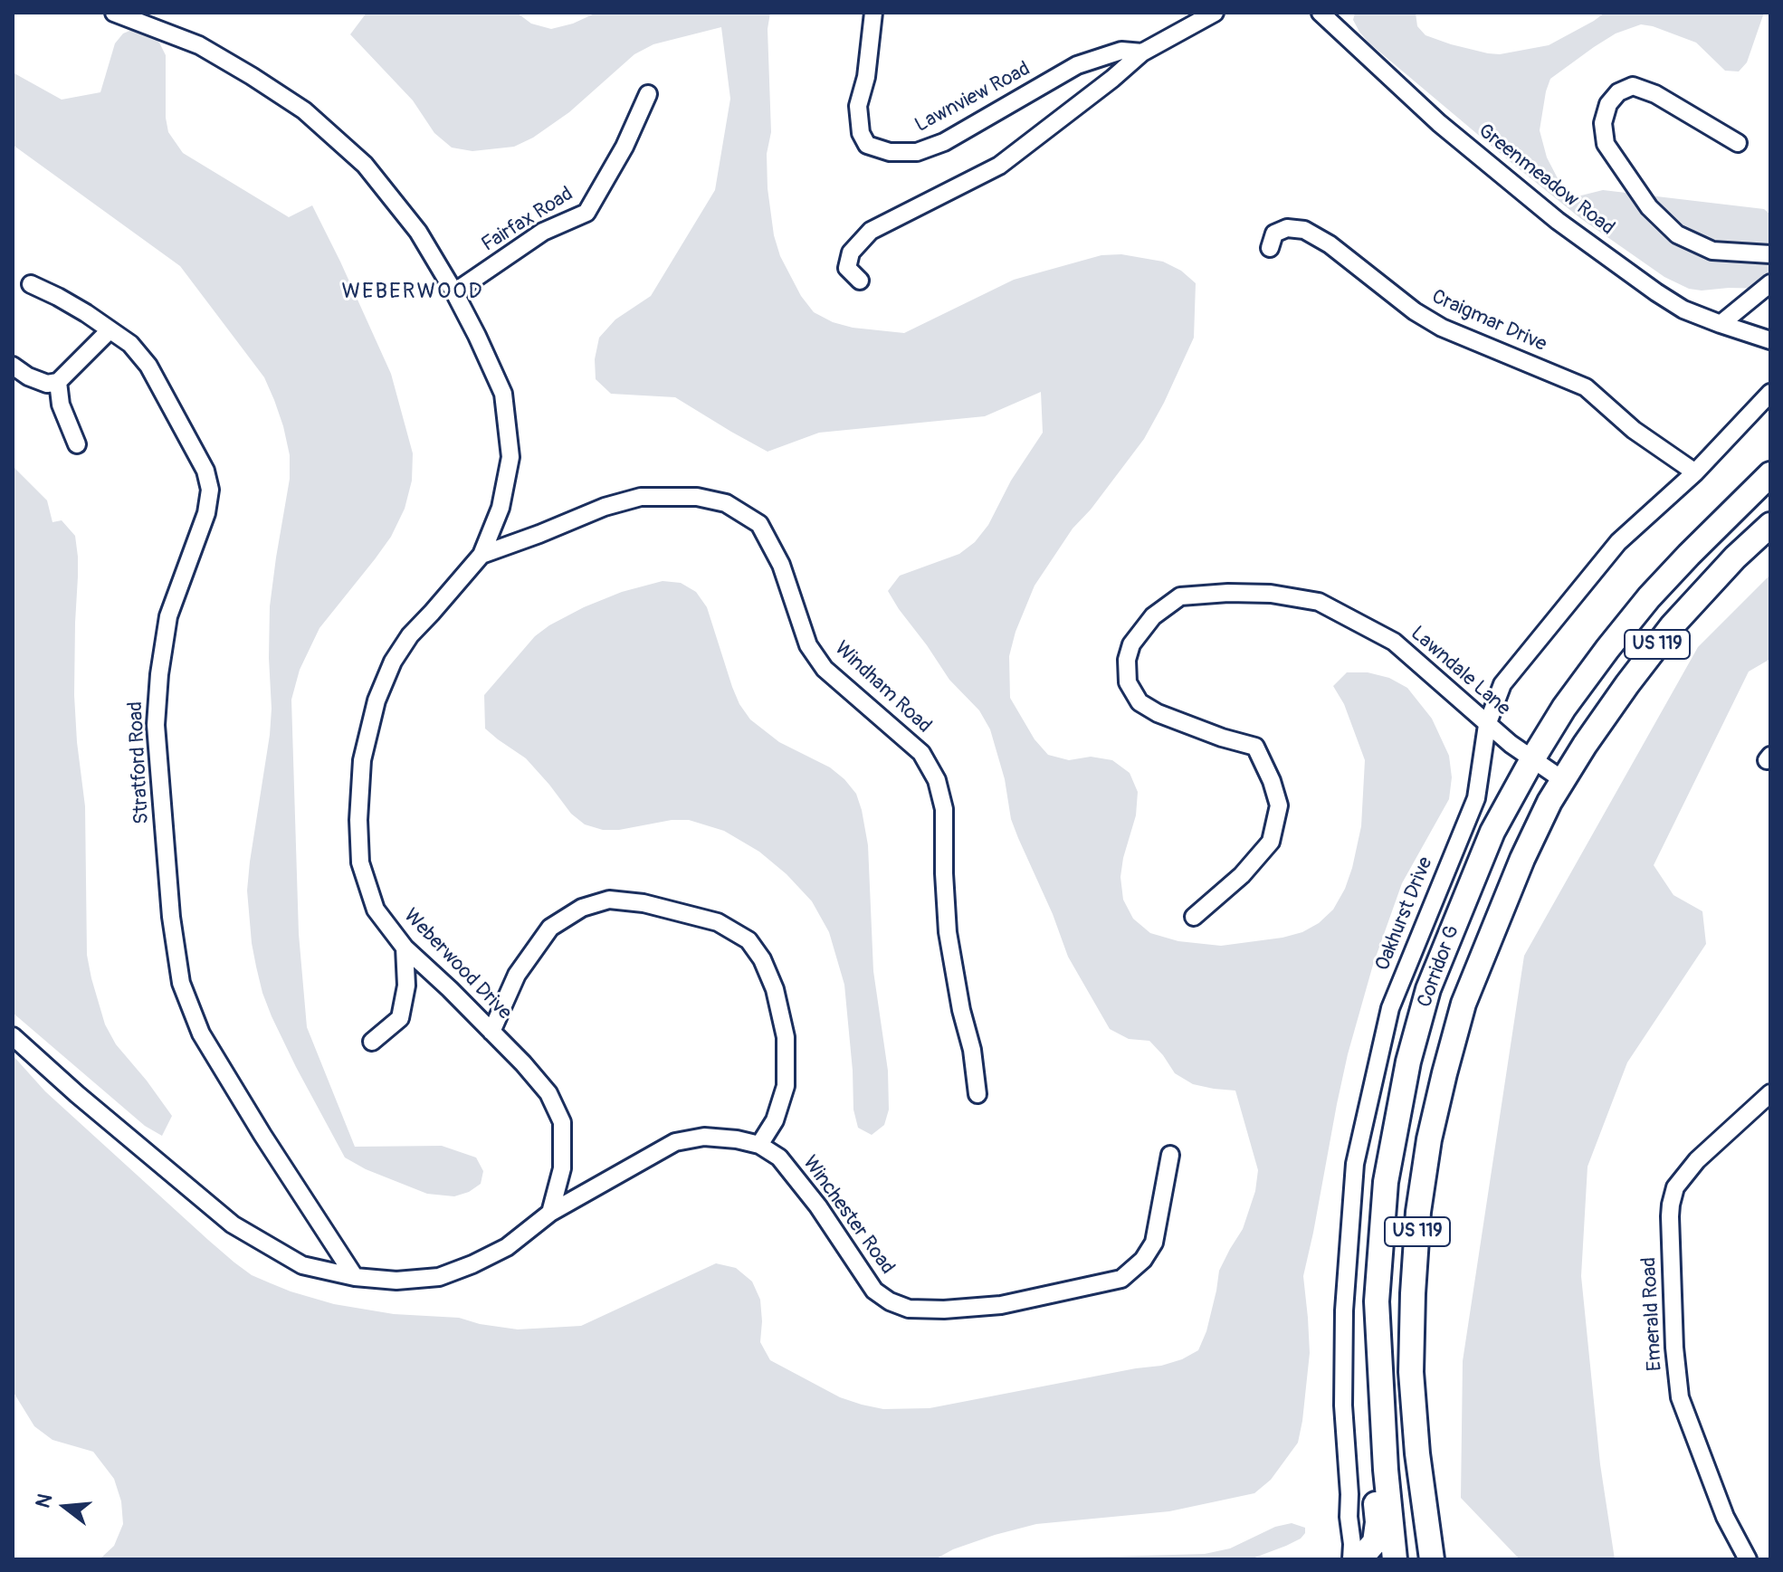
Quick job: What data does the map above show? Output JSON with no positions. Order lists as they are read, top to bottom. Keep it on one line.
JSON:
{"streets":{"highway":["US 119","Corridor G"],"street":["Lawnview Road","Greenmeadow Road","Fairfax Road","Craigmar Drive","Lawndale Lane","Windham Road","Stratford Road","Oakhurst Drive","Weberwood Drive","Winchester Road","Emerald Road"]},"crossings":[["Fairfax Road","Weberwood Drive"],["Craigmar Drive","Oakhurst Drive"],["US 119","Lawndale Lane"],["US 119","Corridor G"],["Lawndale Lane","Oakhurst Drive"],["Lawndale Lane","Corridor G"],["Windham Road","Weberwood Drive"],["Weberwood Drive","Winchester Road"]],"districts":["WEBERWOOD"],"north":"left"}
